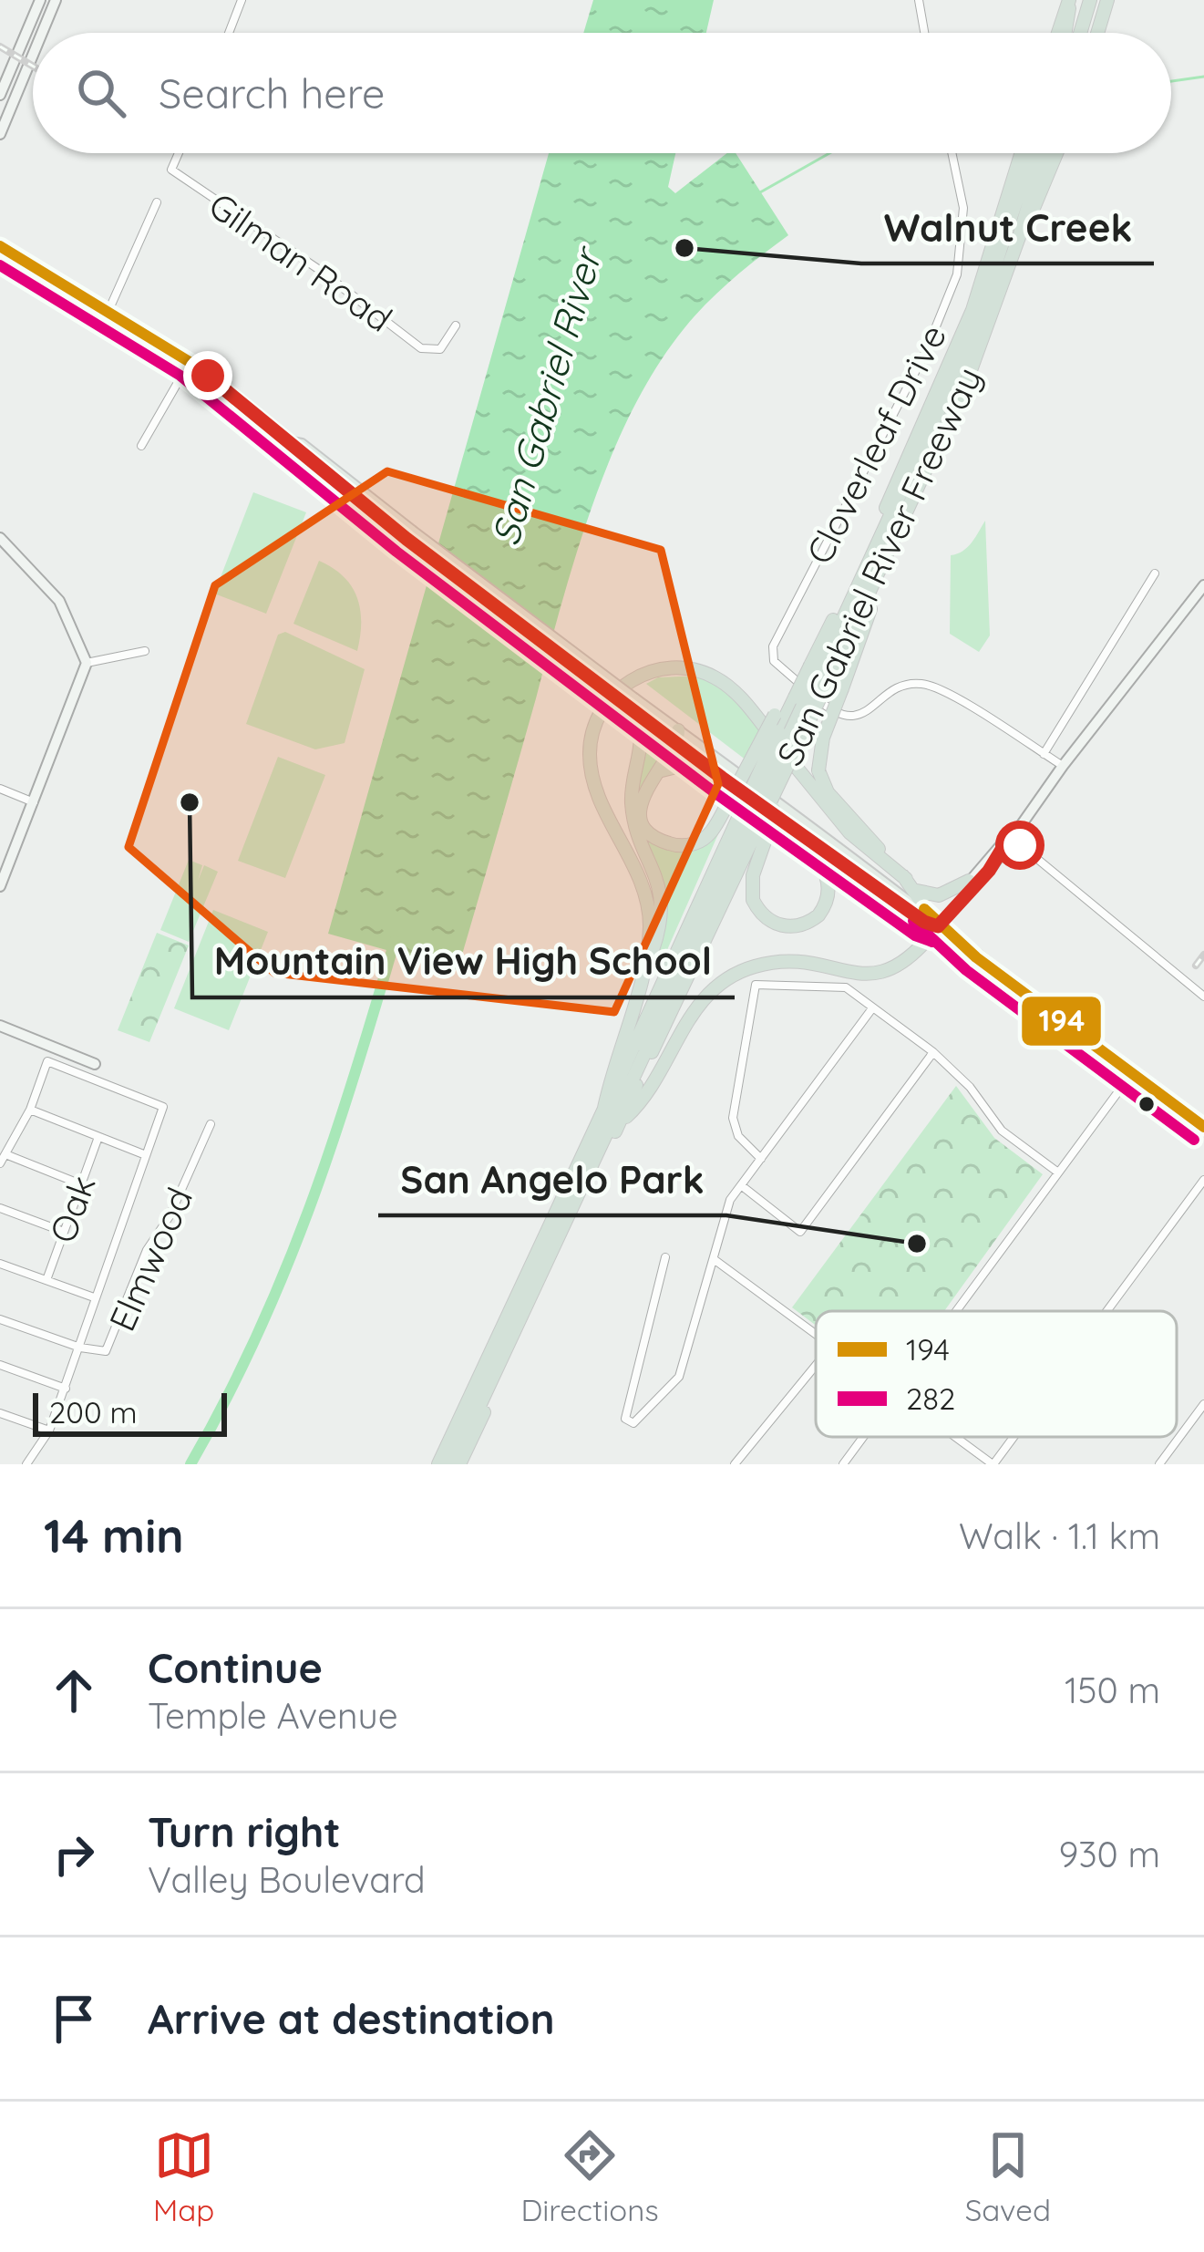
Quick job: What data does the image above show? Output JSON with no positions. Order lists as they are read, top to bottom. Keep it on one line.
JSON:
{"streets":{"highway":["San Gabriel River Freeway"],"street":["Gilman Road","Cloverleaf Drive","Oak","Elmwood"]},"water":["San Gabriel River"],"places":["Walnut Creek","Mountain View High School","San Angelo Park"],"lines":["transit line 194","transit line 282"],"legend":["194","282"],"scale_bar":"200 m","page":{"search":"Search here","scale":"200 m","heading":["14 min","Walk · 1.1 km"],"list":[["Continue","Temple Avenue","150 m"],["Turn right","Valley Boulevard","930 m"],"Arrive at destination"],"nav":["Map","Directions","Saved"]}}
